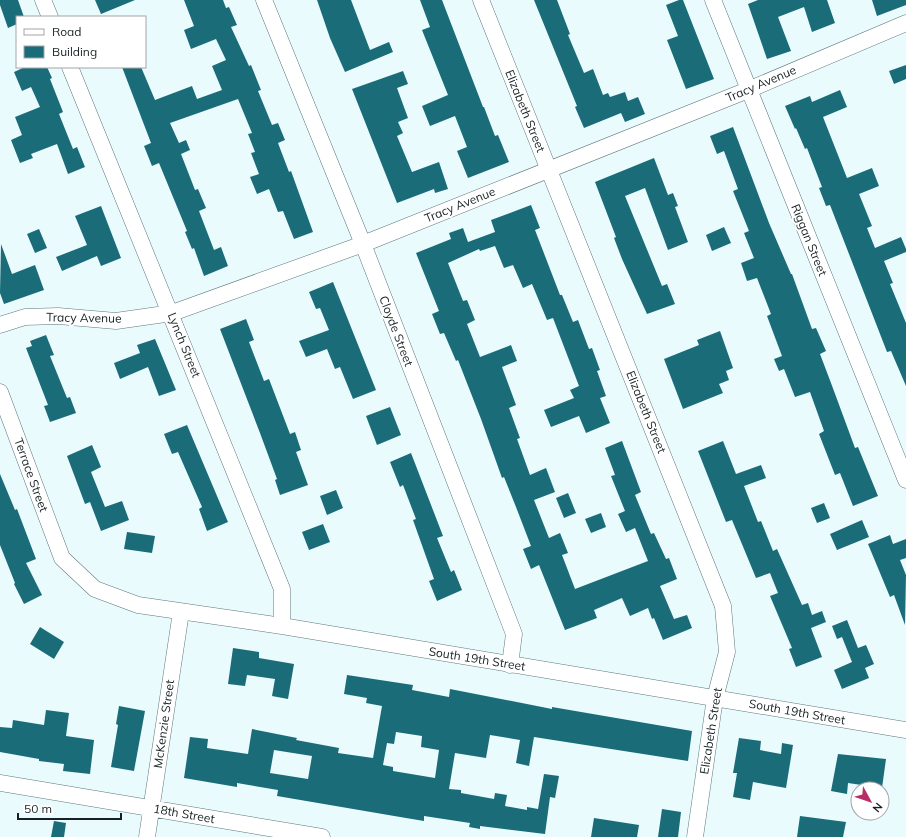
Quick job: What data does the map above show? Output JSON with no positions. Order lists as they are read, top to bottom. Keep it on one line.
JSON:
{"streets":{"street":["Tracy Avenue","Elizabeth Street","Riggan Street","Cloyde Street","Lynch Street","Terrace Street","South 19th Street","McKenzie Street","18th Street"]},"crossings":[["Tracy Avenue","Elizabeth Street"],["Tracy Avenue","Riggan Street"],["Tracy Avenue","Cloyde Street"],["Tracy Avenue","Lynch Street"],["Elizabeth Street","South 19th Street"],["Cloyde Street","South 19th Street"],["Lynch Street","South 19th Street"],["Terrace Street","South 19th Street"],["South 19th Street","McKenzie Street"],["McKenzie Street","18th Street"]],"legend":["Road","Building"],"scale_bar":"50 m","north":"bottom right"}
